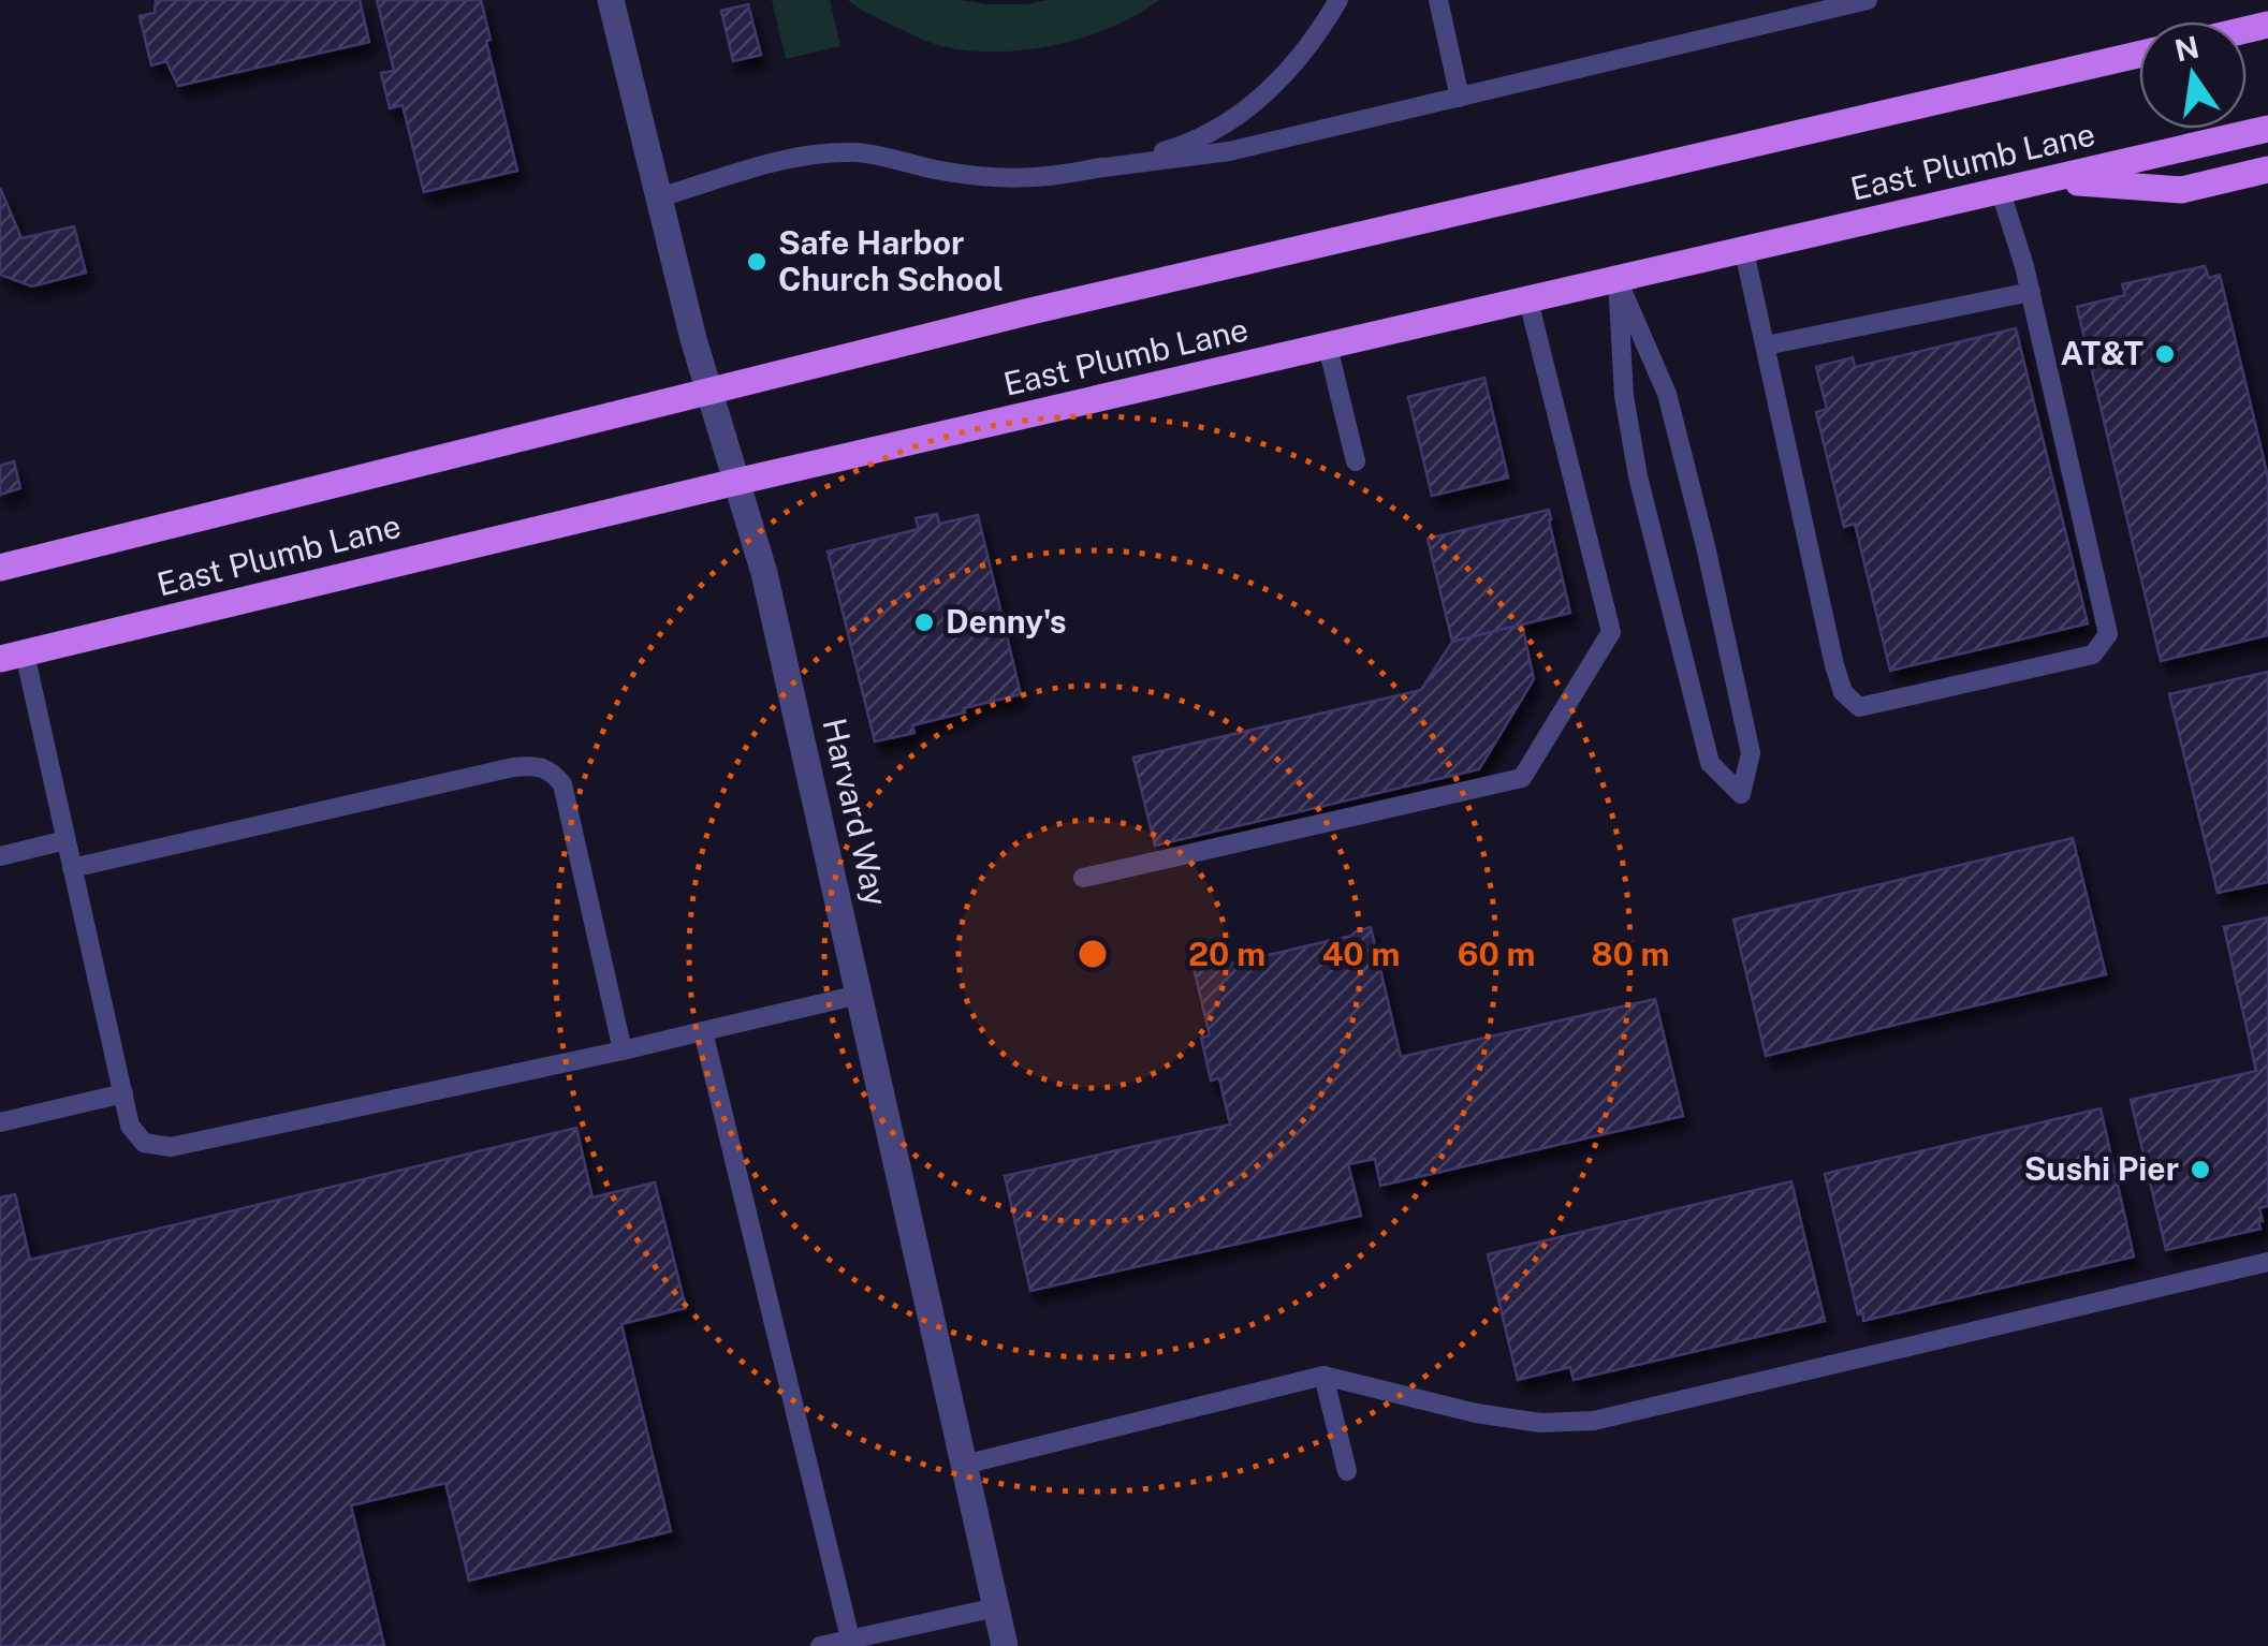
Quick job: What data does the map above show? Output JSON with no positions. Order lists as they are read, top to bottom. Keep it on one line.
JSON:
{"streets":{"main road":["East Plumb Lane"],"street":["Harvard Way"]},"crossings":[["East Plumb Lane","Harvard Way"]],"places":["Safe Harbor Church School","AT&T","Denny's","Sushi Pier"],"north":"top","rings":["20 m","40 m","60 m","80 m"]}
